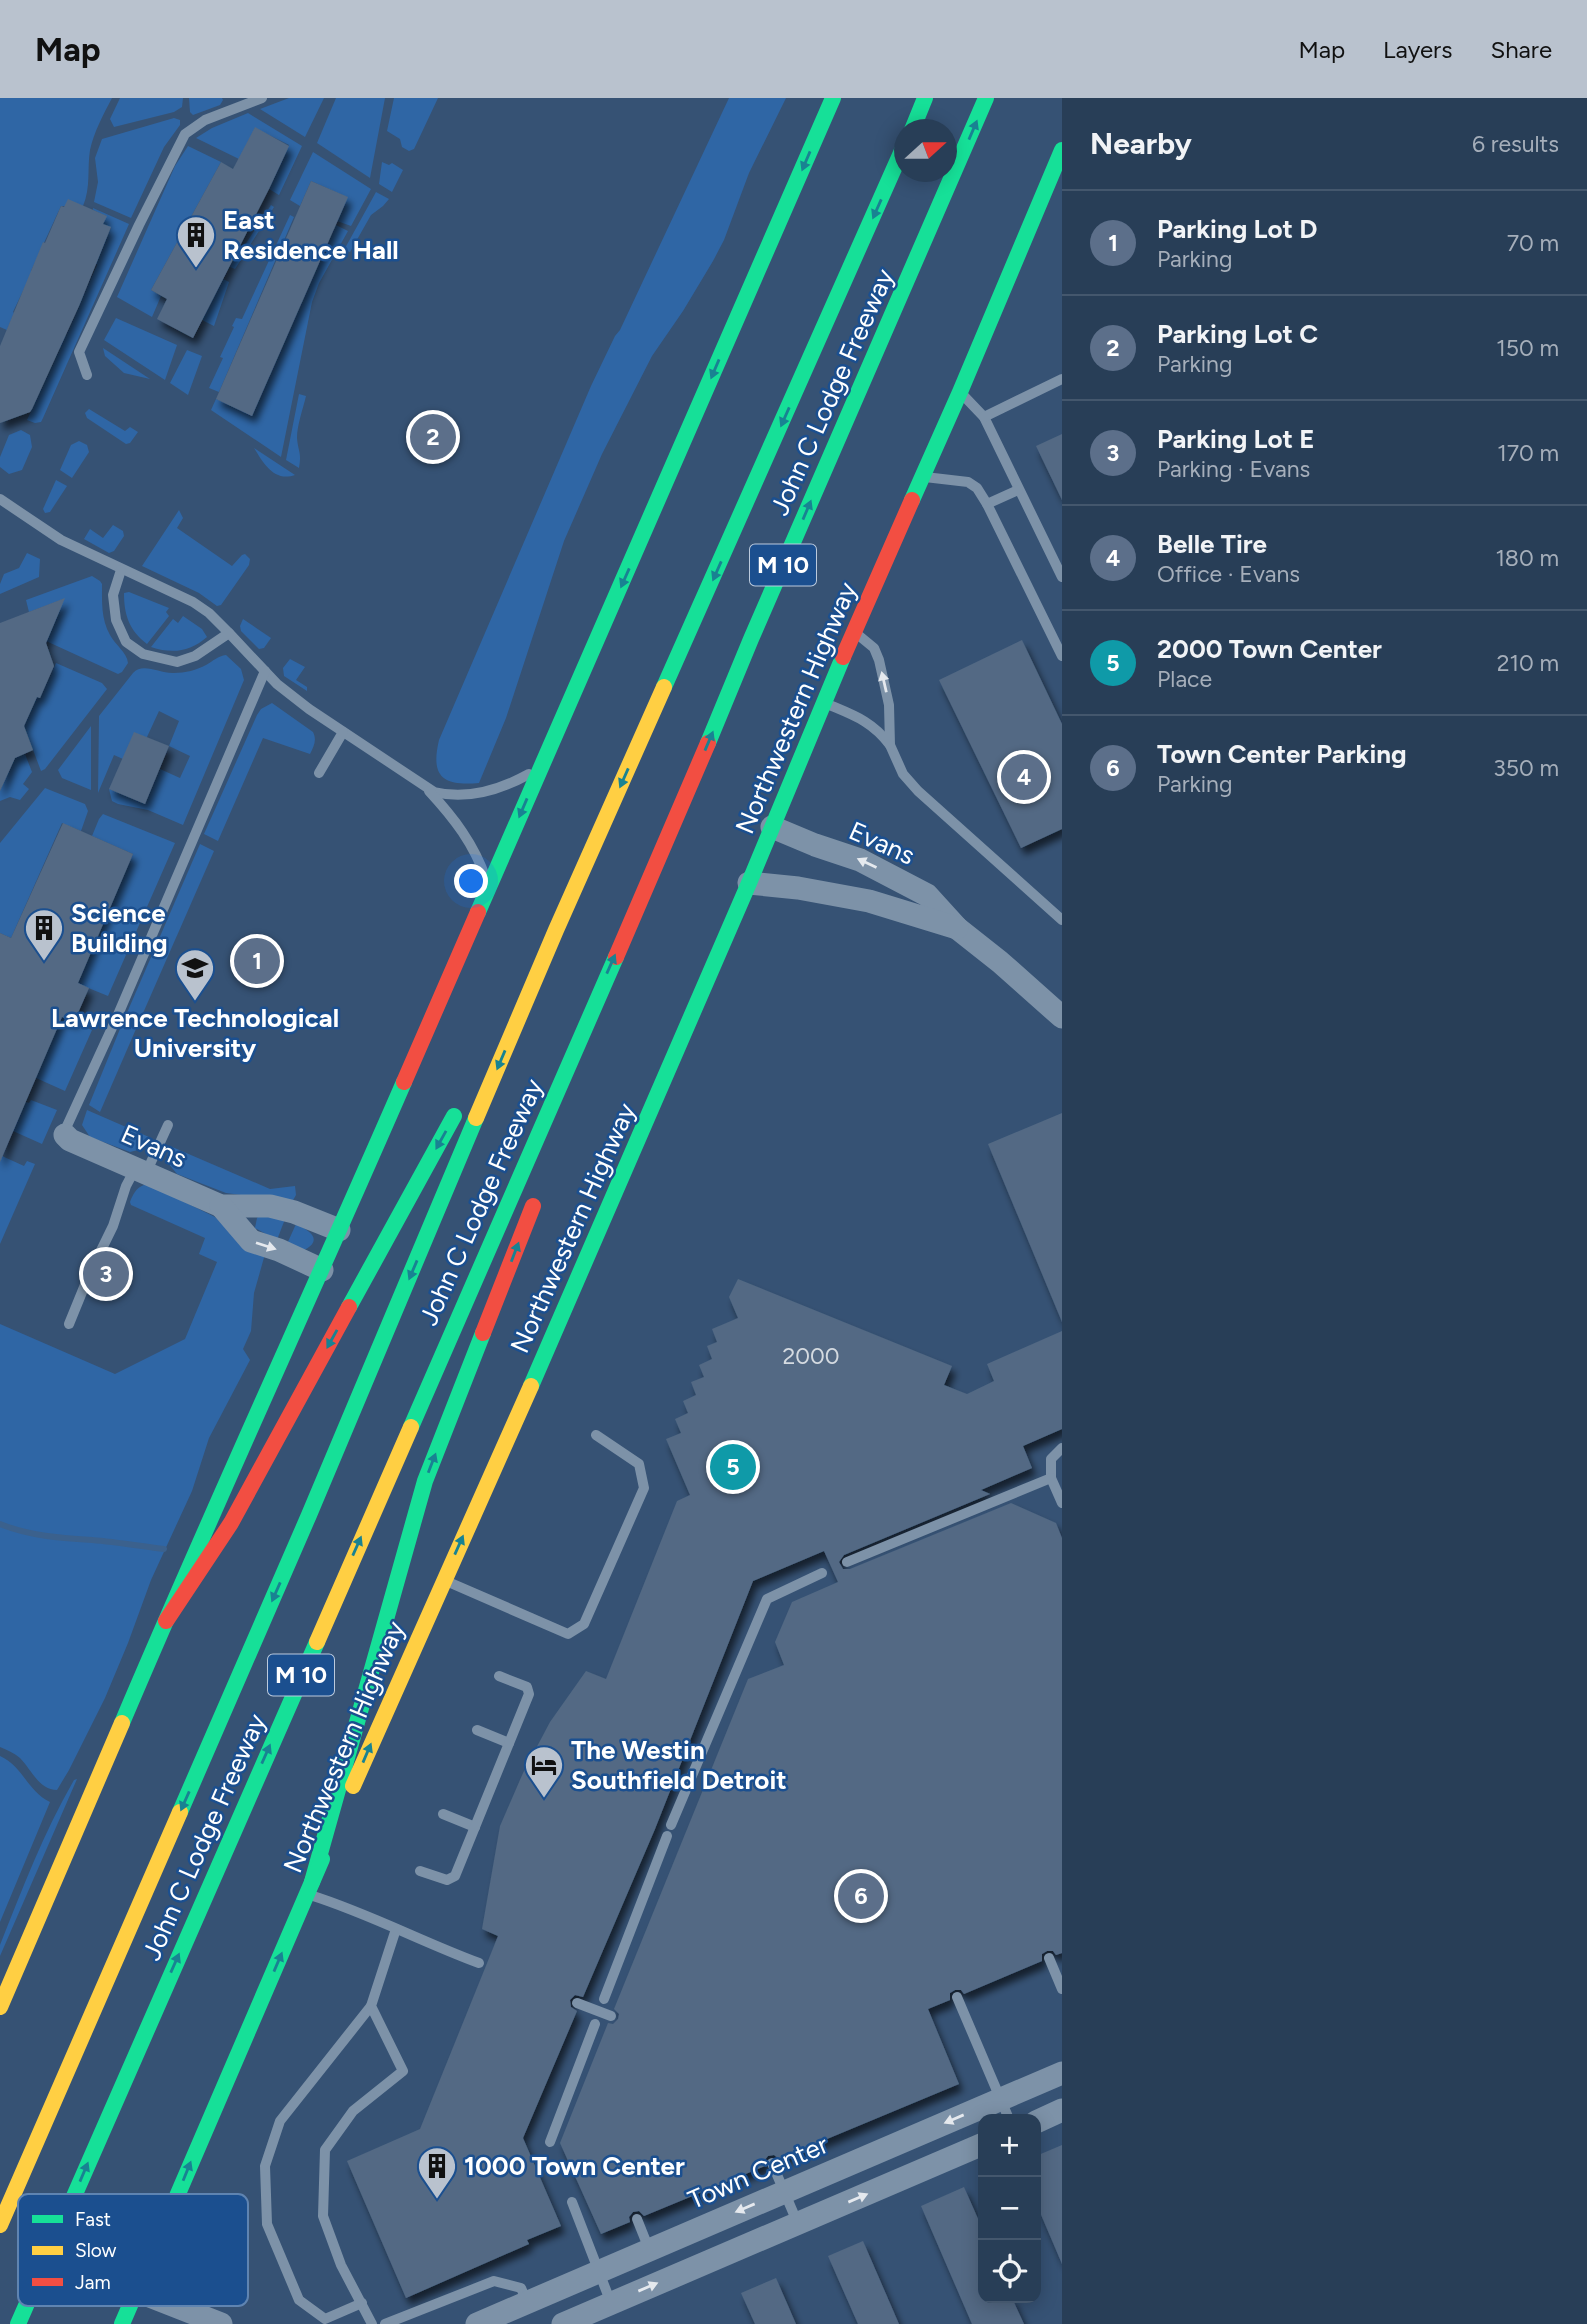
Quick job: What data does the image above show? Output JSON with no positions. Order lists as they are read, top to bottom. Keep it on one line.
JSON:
{"streets":{"main road":["John C Lodge Freeway","M 10","Northwestern Highway"],"street":["Evans","Town Center"]},"crossings":[["Northwestern Highway","Evans"]],"places":{"building":["East Residence Hall","Science Building","1000 Town Center"],"school or university":["Lawrence Technological University"],"hotel":["The Westin Southfield Detroit"]},"house_numbers":["2000"],"legend":["Fast","Slow","Jam"],"north":"right","page":{"header":"Map","nav":["Map","Layers","Share"],"heading":["Nearby","6 results"],"list":[{"mark":"1","name":"Parking Lot D","note":"Parking","value":"70 m"},{"mark":"2","name":"Parking Lot C","note":"Parking","value":"150 m"},{"mark":"3","name":"Parking Lot E","note":"Parking · Evans","value":"170 m"},{"mark":"4","name":"Belle Tire","note":"Office · Evans","value":"180 m"},{"mark":"5","name":"2000 Town Center","note":"Place","value":"210 m"},{"mark":"6","name":"Town Center Parking","note":"Parking","value":"350 m"}],"pins":["2","4","1","3","5","6"],"map_buttons":["+","−"]}}
